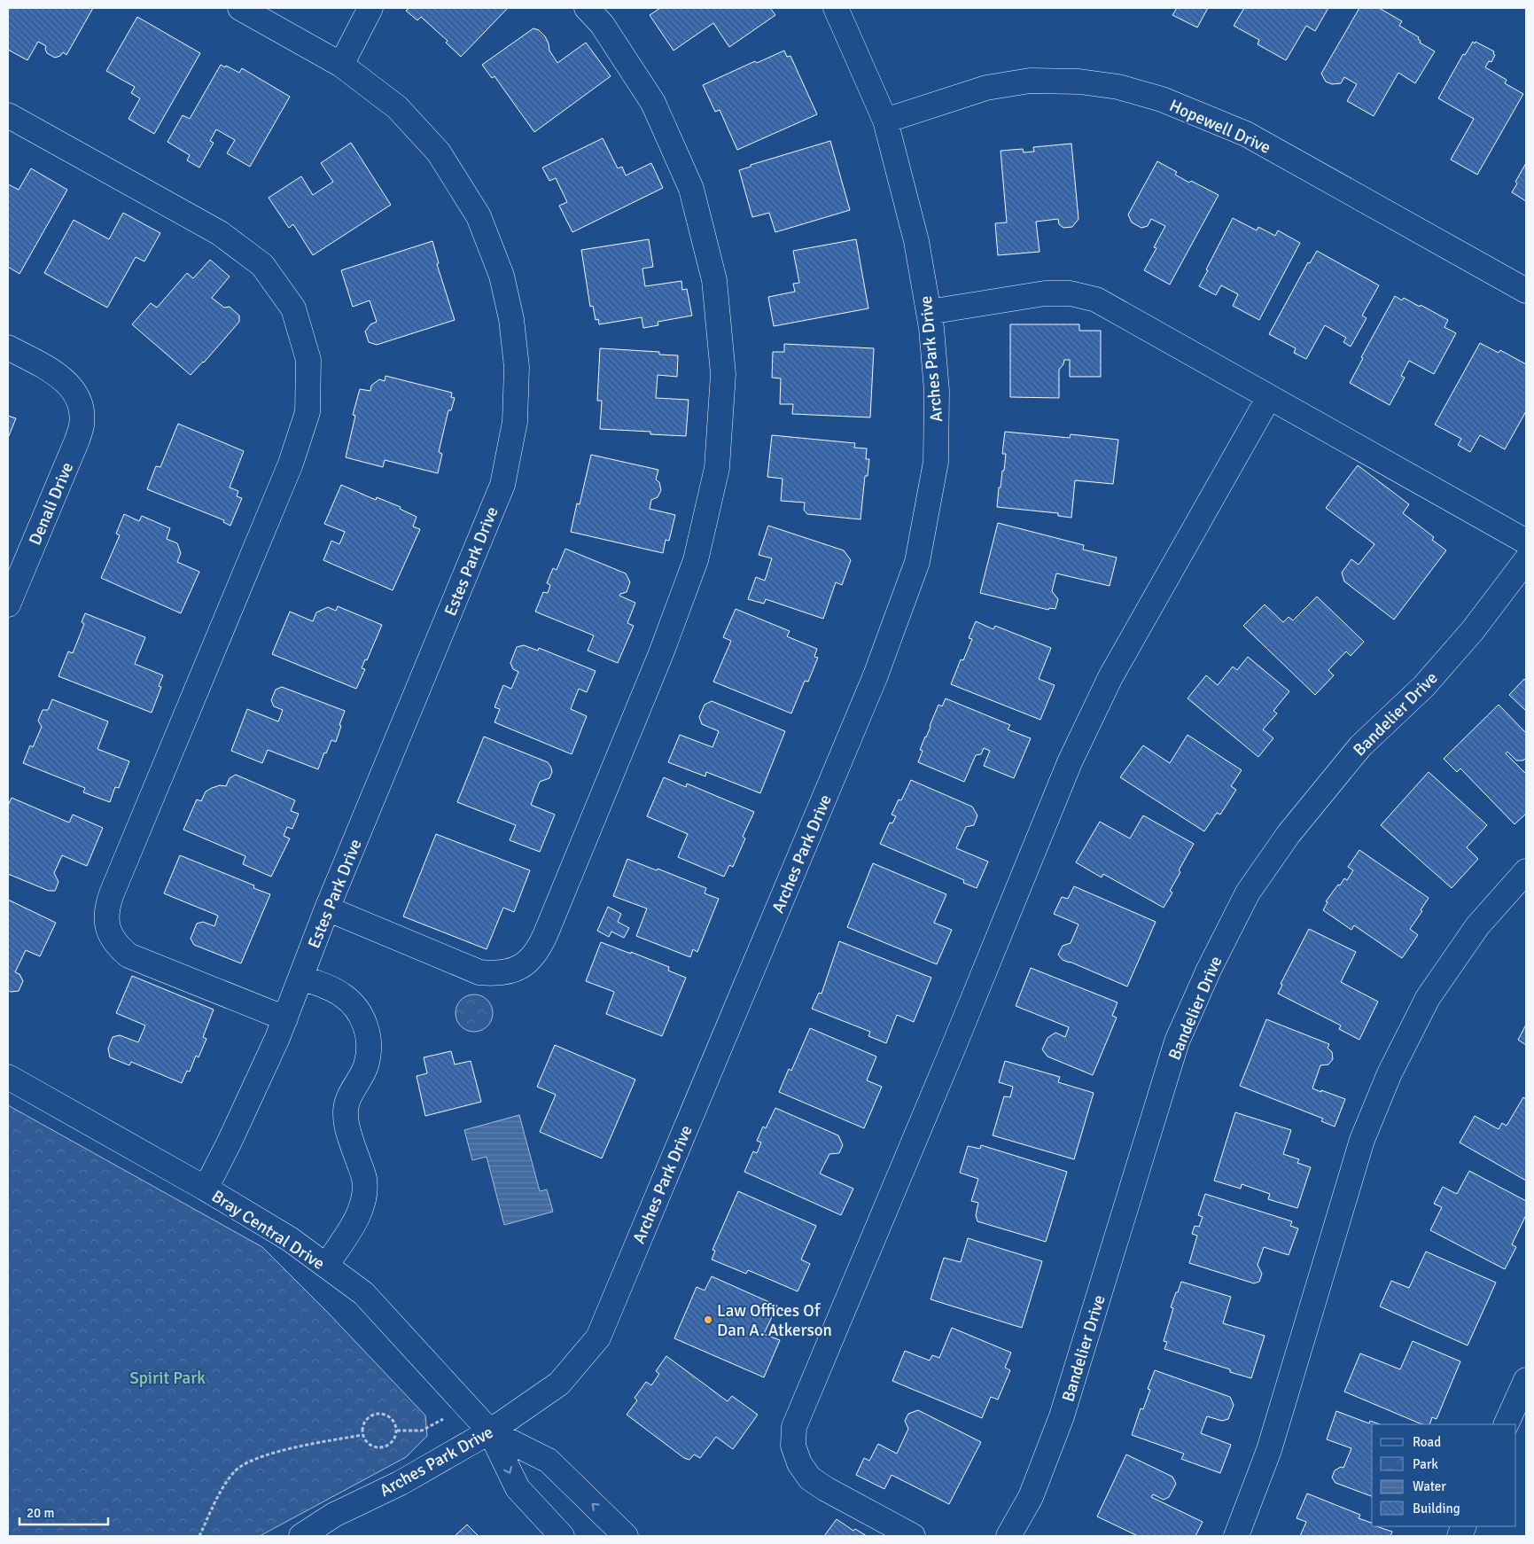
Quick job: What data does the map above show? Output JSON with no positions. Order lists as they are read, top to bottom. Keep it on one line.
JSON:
{"streets":{"street":["Hopewell Drive","Arches Park Drive","Denali Drive","Estes Park Drive","Bandelier Drive","Bray Central Drive"]},"crossings":[["Hopewell Drive","Arches Park Drive"],["Arches Park Drive","Bray Central Drive"],["Estes Park Drive","Bray Central Drive"]],"parks":["Spirit Park"],"places":["Law Offices Of Dan A. Atkerson"],"legend":["Road","Park","Water","Building"],"scale_bar":"20 m"}
